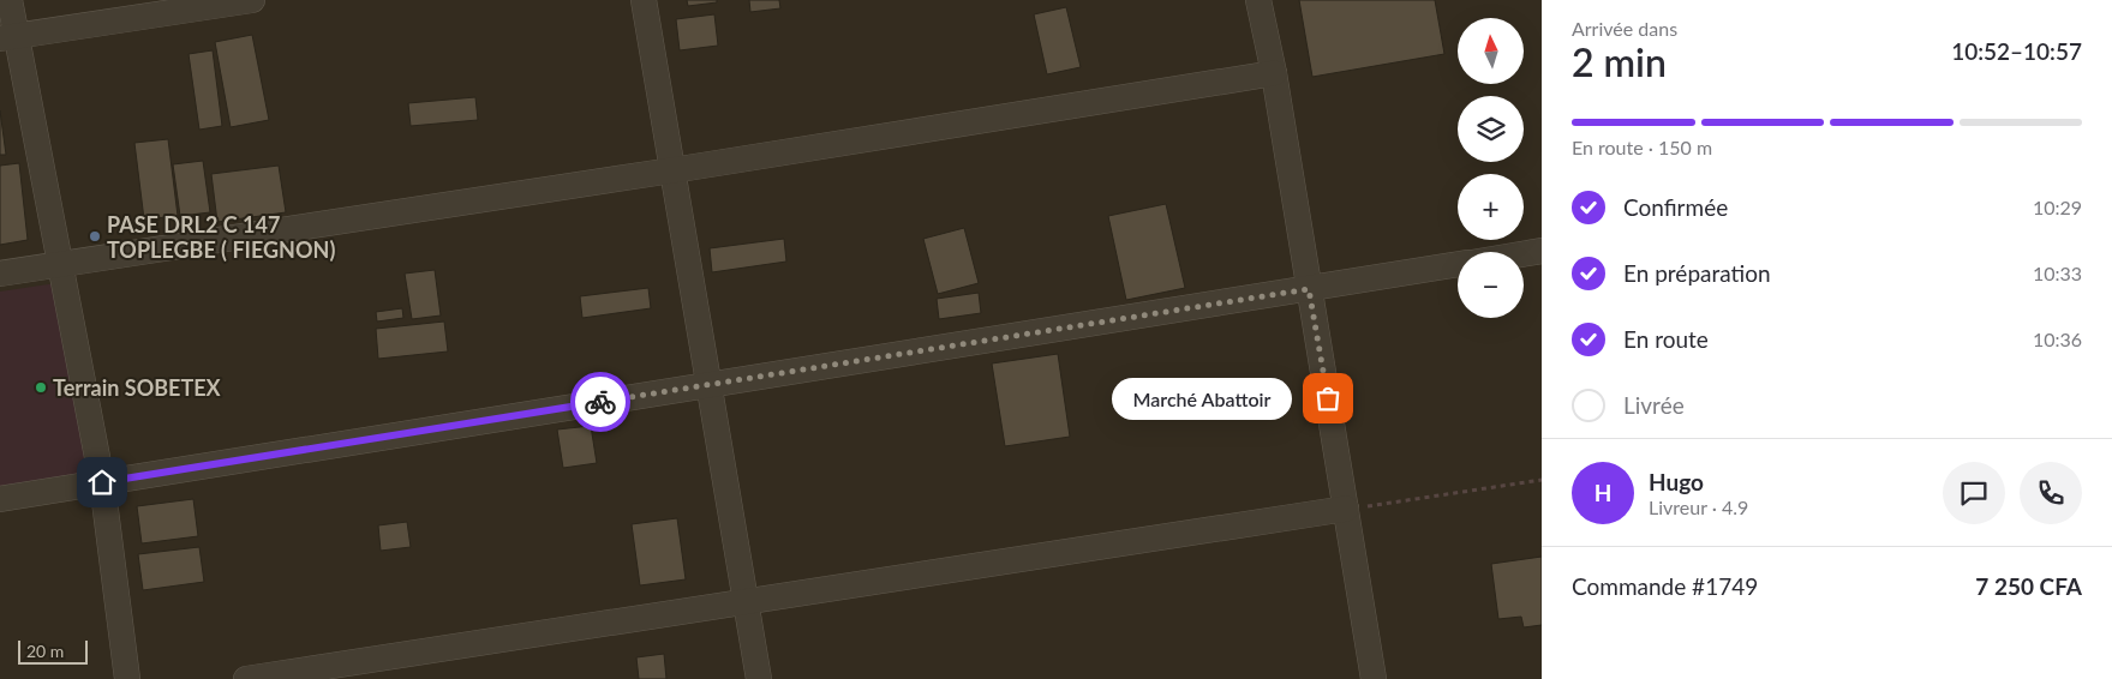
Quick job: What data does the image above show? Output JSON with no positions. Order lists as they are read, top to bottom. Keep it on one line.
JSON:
{"places":["PASE DRL2 C 147 TOPLEGBE ( FIEGNON)","Terrain SOBETEX","Marché Abattoir"],"scale_bar":"20 m","north":"top","page":{"heading":["2 min","Arrivée dans","10:52–10:57"],"panel":["Hugo","Livreur · 4.9","Commande #1749","7 250 CFA"],"map_buttons":["+","−"],"bar":"En route · 150 m","list":[["Confirmée","10:29"],["En préparation","10:33"],["En route","10:36"],"Livrée"],"bubble":"Marché Abattoir","round":"H","scale":"20 m"}}
